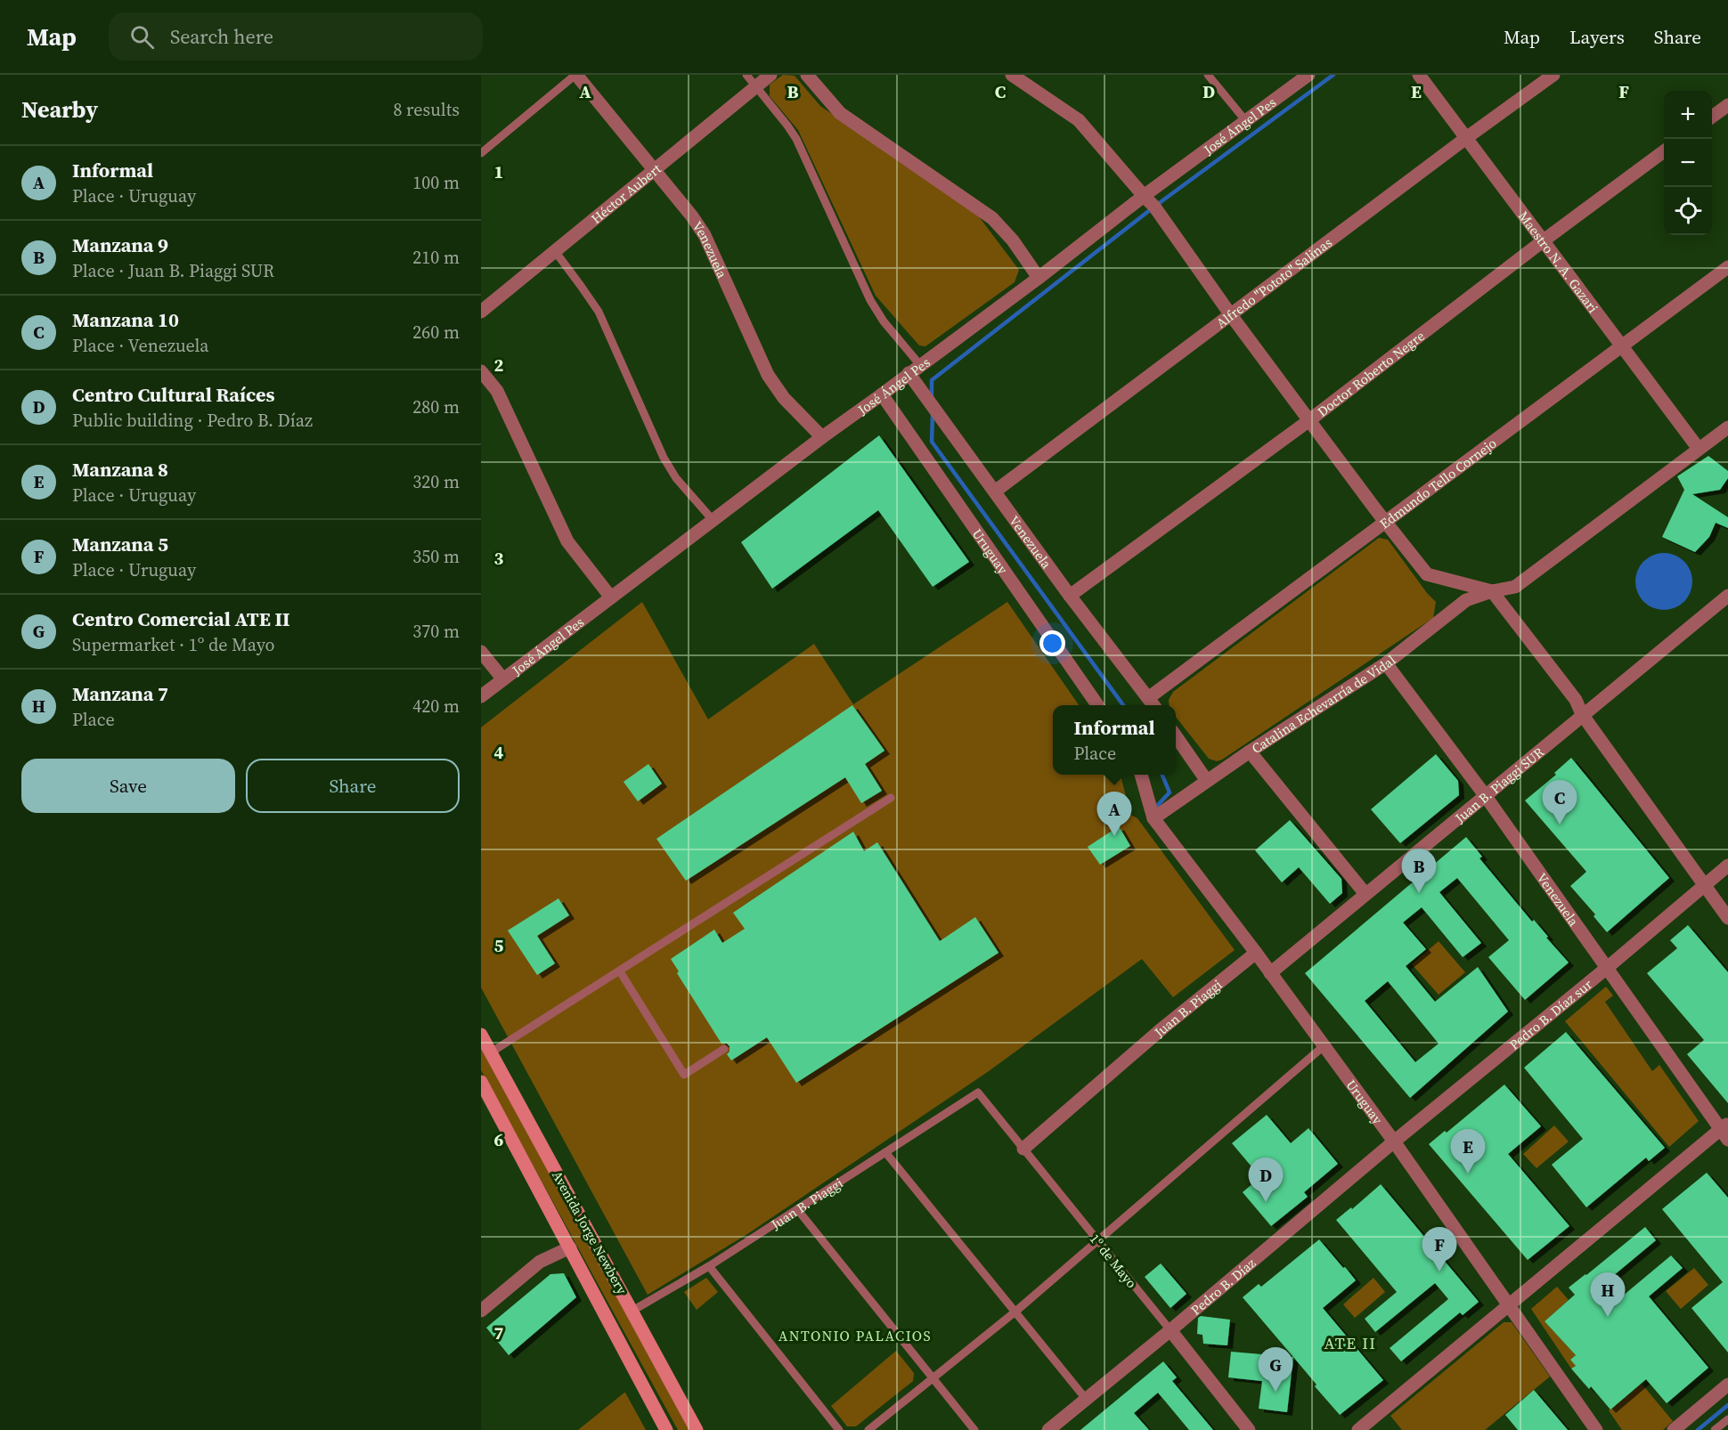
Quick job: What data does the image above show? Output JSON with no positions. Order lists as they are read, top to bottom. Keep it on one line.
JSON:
{"streets":{"main road":["Avenida Jorge Newbery"],"street":["José Ángel Pes","Héctor Aubert","Venezuela","Maestro N. A. Gazari","Alfredo \"Pototo\" Salinas","Doctor Roberto Negre","Edmundo Tello Cornejo","Uruguay","Catalina Echevarría de Vidal","Juan B. Piaggi SUR","Juan B. Piaggi","Pedro B. Díaz sur","1º de Mayo","Pedro B. Díaz"]},"crossings":[["José Ángel Pes","Venezuela"],["José Ángel Pes","Uruguay"],["Héctor Aubert","Venezuela"],["Venezuela","Alfredo \"Pototo\" Salinas"],["Venezuela","Doctor Roberto Negre"],["Venezuela","Edmundo Tello Cornejo"],["Venezuela","Catalina Echevarría de Vidal"],["Venezuela","Juan B. Piaggi SUR"],["Venezuela","Pedro B. Díaz sur"],["Maestro N. A. Gazari","Alfredo \"Pototo\" Salinas"],["Maestro N. A. Gazari","Doctor Roberto Negre"],["Maestro N. A. Gazari","Edmundo Tello Cornejo"],["Maestro N. A. Gazari","Catalina Echevarría de Vidal"],["Uruguay","Catalina Echevarría de Vidal"],["Uruguay","Juan B. Piaggi SUR"],["Uruguay","Juan B. Piaggi"],["Uruguay","Pedro B. Díaz sur"],["Uruguay","Pedro B. Díaz"],["Juan B. Piaggi","Avenida Jorge Newbery"],["Juan B. Piaggi","1º de Mayo"],["Pedro B. Díaz sur","Pedro B. Díaz"],["1º de Mayo","Pedro B. Díaz"]],"districts":["ANTONIO PALACIOS","ATE II"],"page":{"header":"Map","search":"Search here","nav":["Map","Layers","Share"],"heading":["Nearby","8 results"],"map_buttons":["+","−"],"list":[{"mark":"A","name":"Informal","note":"Place · Uruguay","value":"100 m"},{"mark":"B","name":"Manzana 9","note":"Place · Juan B. Piaggi SUR","value":"210 m"},{"mark":"C","name":"Manzana 10","note":"Place · Venezuela","value":"260 m"},{"mark":"D","name":"Centro Cultural Raíces","note":"Public building · Pedro B. Díaz","value":"280 m"},{"mark":"E","name":"Manzana 8","note":"Place · Uruguay","value":"320 m"},{"mark":"F","name":"Manzana 5","note":"Place · Uruguay","value":"350 m"},{"mark":"G","name":"Centro Comercial ATE II","note":"Supermarket · 1º de Mayo","value":"370 m"},{"mark":"H","name":"Manzana 7","note":"Place","value":"420 m"}],"popup":["Informal","Place"],"buttons":["Save","Share"],"pins":["C","A","B","E","D","F","H","G"]},"grid":{"columns":["A","B","C","D","E","F"],"rows":["1","2","3","4","5","6","7"]}}
